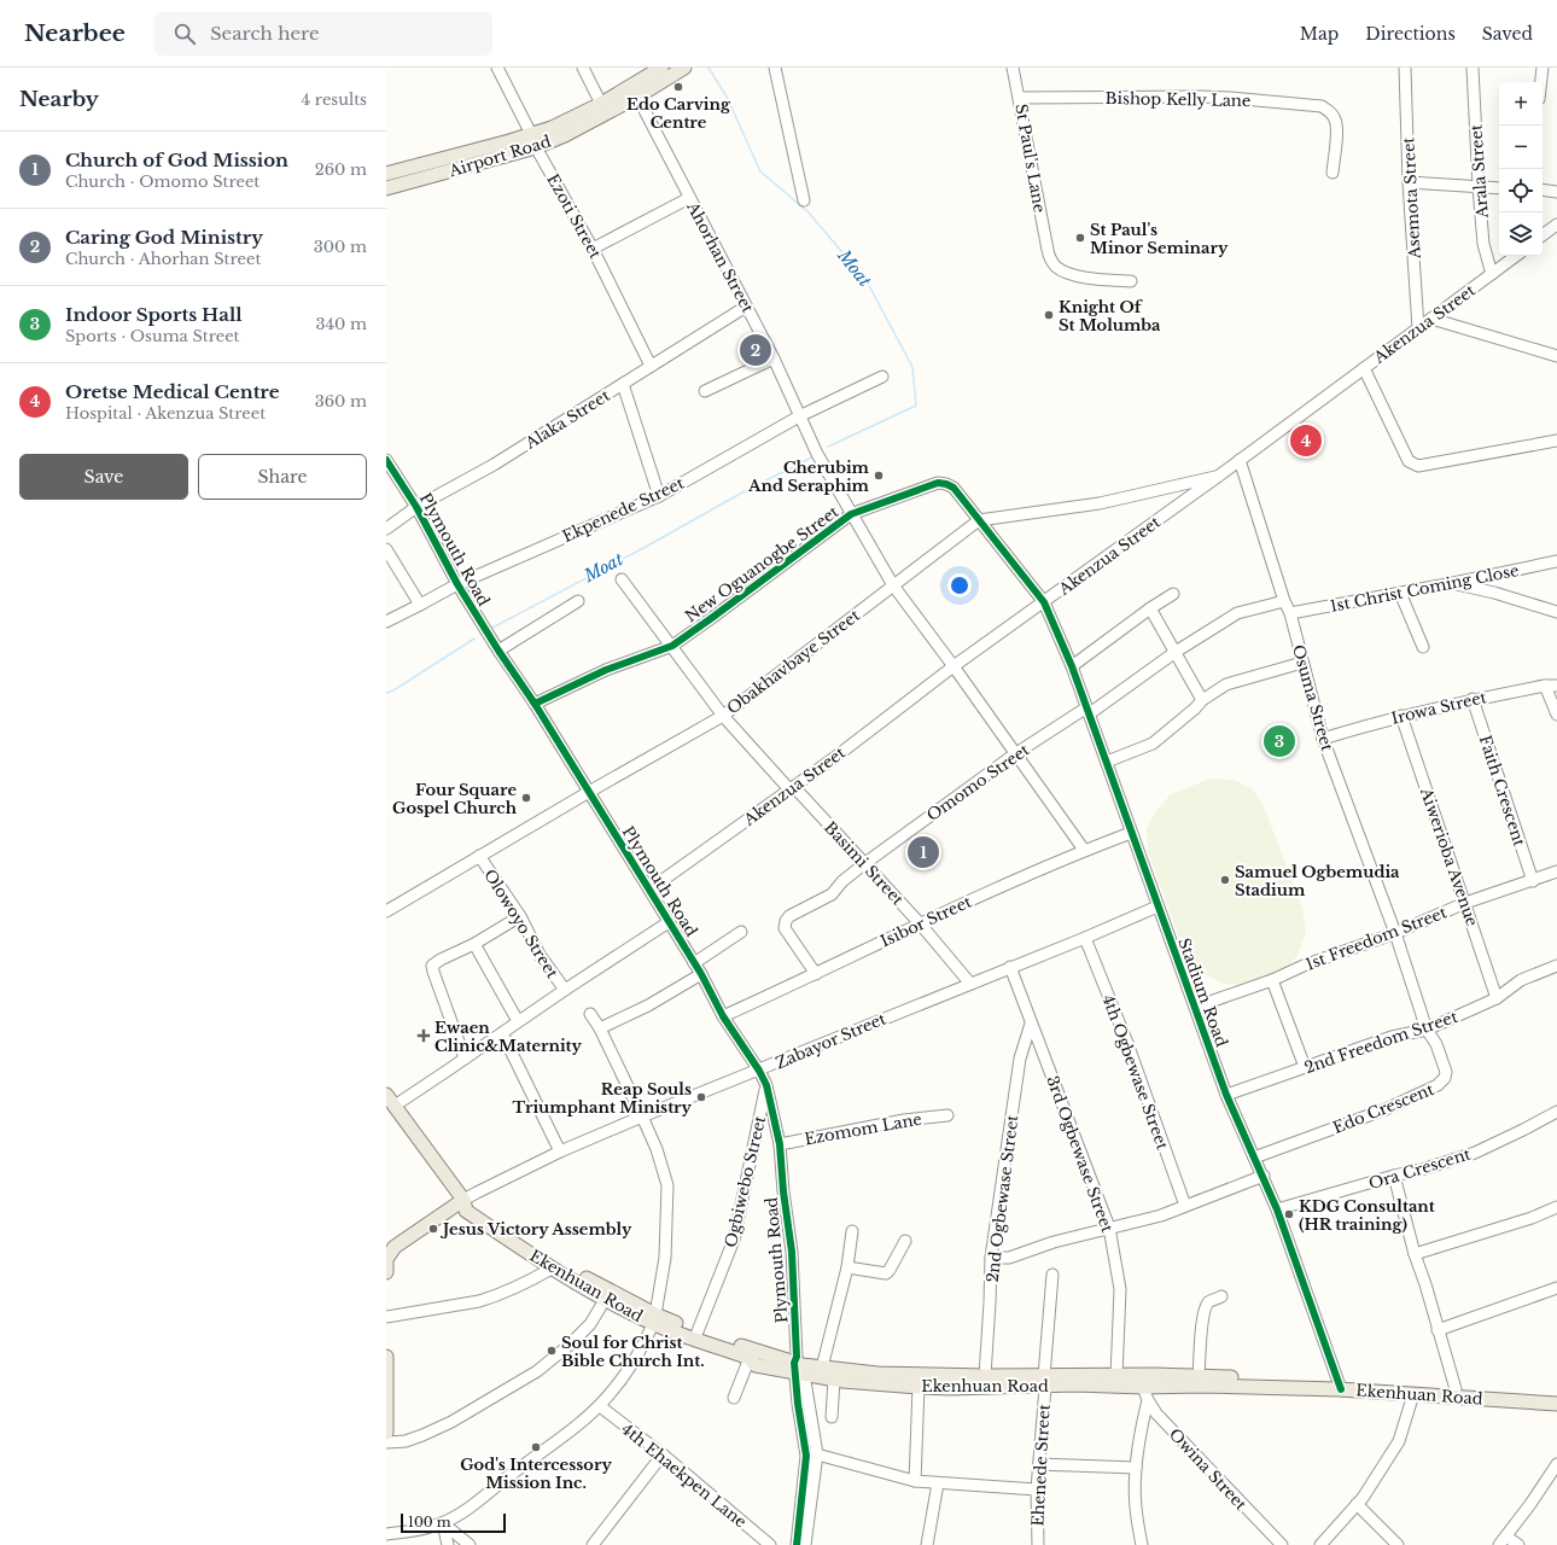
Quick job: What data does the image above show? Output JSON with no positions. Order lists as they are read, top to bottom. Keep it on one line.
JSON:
{"streets":{"main road":["Airport Road","Zabayor Street","Ekenhuan Road"],"street":["Bishop Kelly Lane","St Paul's Lane","Arala Street","Asemota Street","Ezoti Street","Ahorhan Street","Akenzua Street","Alaka Street","Ekpenede Street","Plymouth Road","New Oguanogbe Street","1st Christ Coming Close","Obakhavbaye Street","Osuma Street","Irowa Street","Omomo Street","Faith Crescent","Aiwerioba Avenue","Basimi Street","Isibor Street","Olowoyo Street","1st Freedom Street","Stadium Road","2nd Freedom Street","4th Ogbewase Street","Edo Crescent","Ezomom Lane","3rd Ogbewase Street","Ora Crescent","Ogbiwebo Street","2nd Ogbewase Street","Ehenede Street","Owina Street","4th Ehaekpen Lane"]},"crossings":[["Bishop Kelly Lane","St Paul's Lane"],["Airport Road","Ezoti Street"],["Airport Road","Ahorhan Street"],["Arala Street","Akenzua Street"],["Asemota Street","Akenzua Street"],["Ezoti Street","Alaka Street"],["Ahorhan Street","Akenzua Street"],["Ahorhan Street","Alaka Street"],["Ahorhan Street","Ekpenede Street"],["Ahorhan Street","New Oguanogbe Street"],["Ahorhan Street","Obakhavbaye Street"],["Ahorhan Street","Omomo Street"],["Ahorhan Street","Isibor Street"],["Akenzua Street","Plymouth Road"],["Akenzua Street","New Oguanogbe Street"],["Akenzua Street","Obakhavbaye Street"],["Akenzua Street","Osuma Street"],["Akenzua Street","Basimi Street"],["Akenzua Street","Stadium Road"],["Alaka Street","Plymouth Road"],["Ekpenede Street","Plymouth Road"],["Plymouth Road","New Oguanogbe Street"],["Plymouth Road","Obakhavbaye Street"],["Plymouth Road","Isibor Street"],["Plymouth Road","Zabayor Street"],["Plymouth Road","Ezomom Lane"],["Plymouth Road","Ogbiwebo Street"],["Plymouth Road","Ekenhuan Road"],["New Oguanogbe Street","Obakhavbaye Street"],["New Oguanogbe Street","Basimi Street"],["New Oguanogbe Street","Stadium Road"],["1st Christ Coming Close","Osuma Street"],["Obakhavbaye Street","Basimi Street"],["Obakhavbaye Street","Olowoyo Street"],["Osuma Street","Irowa Street"],["Osuma Street","Omomo Street"],["Osuma Street","1st Freedom Street"],["Osuma Street","Edo Crescent"],["Irowa Street","Faith Crescent"],["Irowa Street","Aiwerioba Avenue"],["Omomo Street","Basimi Street"],["Omomo Street","Isibor Street"],["Omomo Street","Stadium Road"],["Faith Crescent","1st Freedom Street"],["Aiwerioba Avenue","1st Freedom Street"],["Aiwerioba Avenue","2nd Freedom Street"],["Basimi Street","Isibor Street"],["Basimi Street","Zabayor Street"],["Isibor Street","Stadium Road"],["1st Freedom Street","Stadium Road"],["1st Freedom Street","Edo Crescent"],["Stadium Road","Zabayor Street"],["Stadium Road","2nd Freedom Street"],["Stadium Road","Edo Crescent"],["Stadium Road","Ora Crescent"],["Stadium Road","Ekenhuan Road"],["Zabayor Street","4th Ogbewase Street"],["Zabayor Street","3rd Ogbewase Street"],["Zabayor Street","Ekenhuan Road"],["2nd Freedom Street","Edo Crescent"],["3rd Ogbewase Street","2nd Ogbewase Street"],["3rd Ogbewase Street","Ekenhuan Road"],["Ogbiwebo Street","Ekenhuan Road"],["2nd Ogbewase Street","Ekenhuan Road"],["Ekenhuan Road","Ehenede Street"],["Ekenhuan Road","Owina Street"]],"water":["Moat"],"places":{"other":["Edo Carving Centre","St Paul's Minor Seminary","Knight Of St Molumba","Cherubim And Seraphim","Four Square Gospel Church","Samuel Ogbemudia Stadium","Reap Souls Triumphant Ministry","KDG Consultant (HR training)","Jesus Victory Assembly","Soul for Christ Bible Church Int.","God's Intercessory Mission Inc."],"health":["Ewaen Clinic&Maternity"]},"scale_bar":"100 m","page":{"header":"Nearbee","search":"Search here","nav":["Map","Directions","Saved"],"heading":["Nearby","4 results"],"map_buttons":["+","−"],"list":[{"mark":"1","name":"Church of God Mission","note":"Church · Omomo Street","value":"260 m"},{"mark":"2","name":"Caring God Ministry","note":"Church · Ahorhan Street","value":"300 m"},{"mark":"3","name":"Indoor Sports Hall","note":"Sports · Osuma Street","value":"340 m"},{"mark":"4","name":"Oretse Medical Centre","note":"Hospital · Akenzua Street","value":"360 m"}],"pins":["2","4","3","1"],"buttons":["Save","Share"],"scale":"100 m"}}
